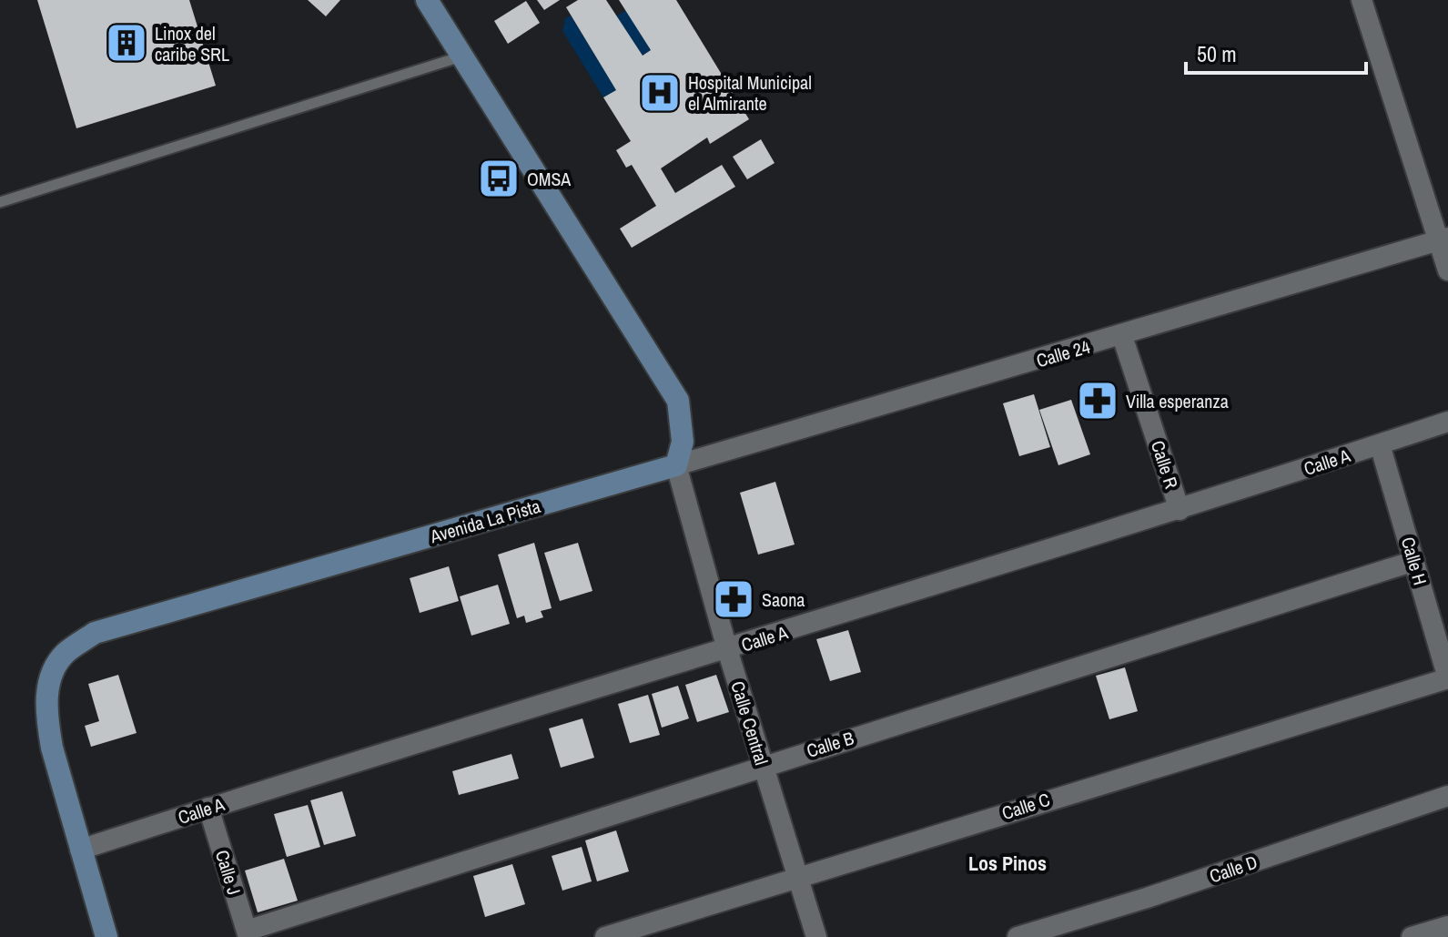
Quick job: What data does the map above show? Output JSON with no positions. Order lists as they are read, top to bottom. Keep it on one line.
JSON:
{"streets":{"main road":["Avenida La Pista"],"street":["Calle 24","Calle A","Calle R","Calle H","Calle Central","Calle B","Calle C","Calle D","Calle J"]},"crossings":[["Calle 24","Calle R"],["Calle 24","Avenida La Pista"],["Calle 24","Calle Central"],["Calle A","Calle R"],["Calle A","Avenida La Pista"],["Calle A","Calle H"],["Calle A","Calle Central"],["Calle A","Calle J"],["Avenida La Pista","Calle Central"],["Calle H","Calle B"],["Calle H","Calle C"],["Calle Central","Calle B"],["Calle Central","Calle C"],["Calle B","Calle J"]],"districts":["Los Pinos"],"places":{"building":["Linox del caribe SRL"],"hospital":["Hospital Municipal el Almirante"],"bus stop":["OMSA"],"pharmacy":["Villa esperanza","Saona"]},"scale_bar":"50 m"}
